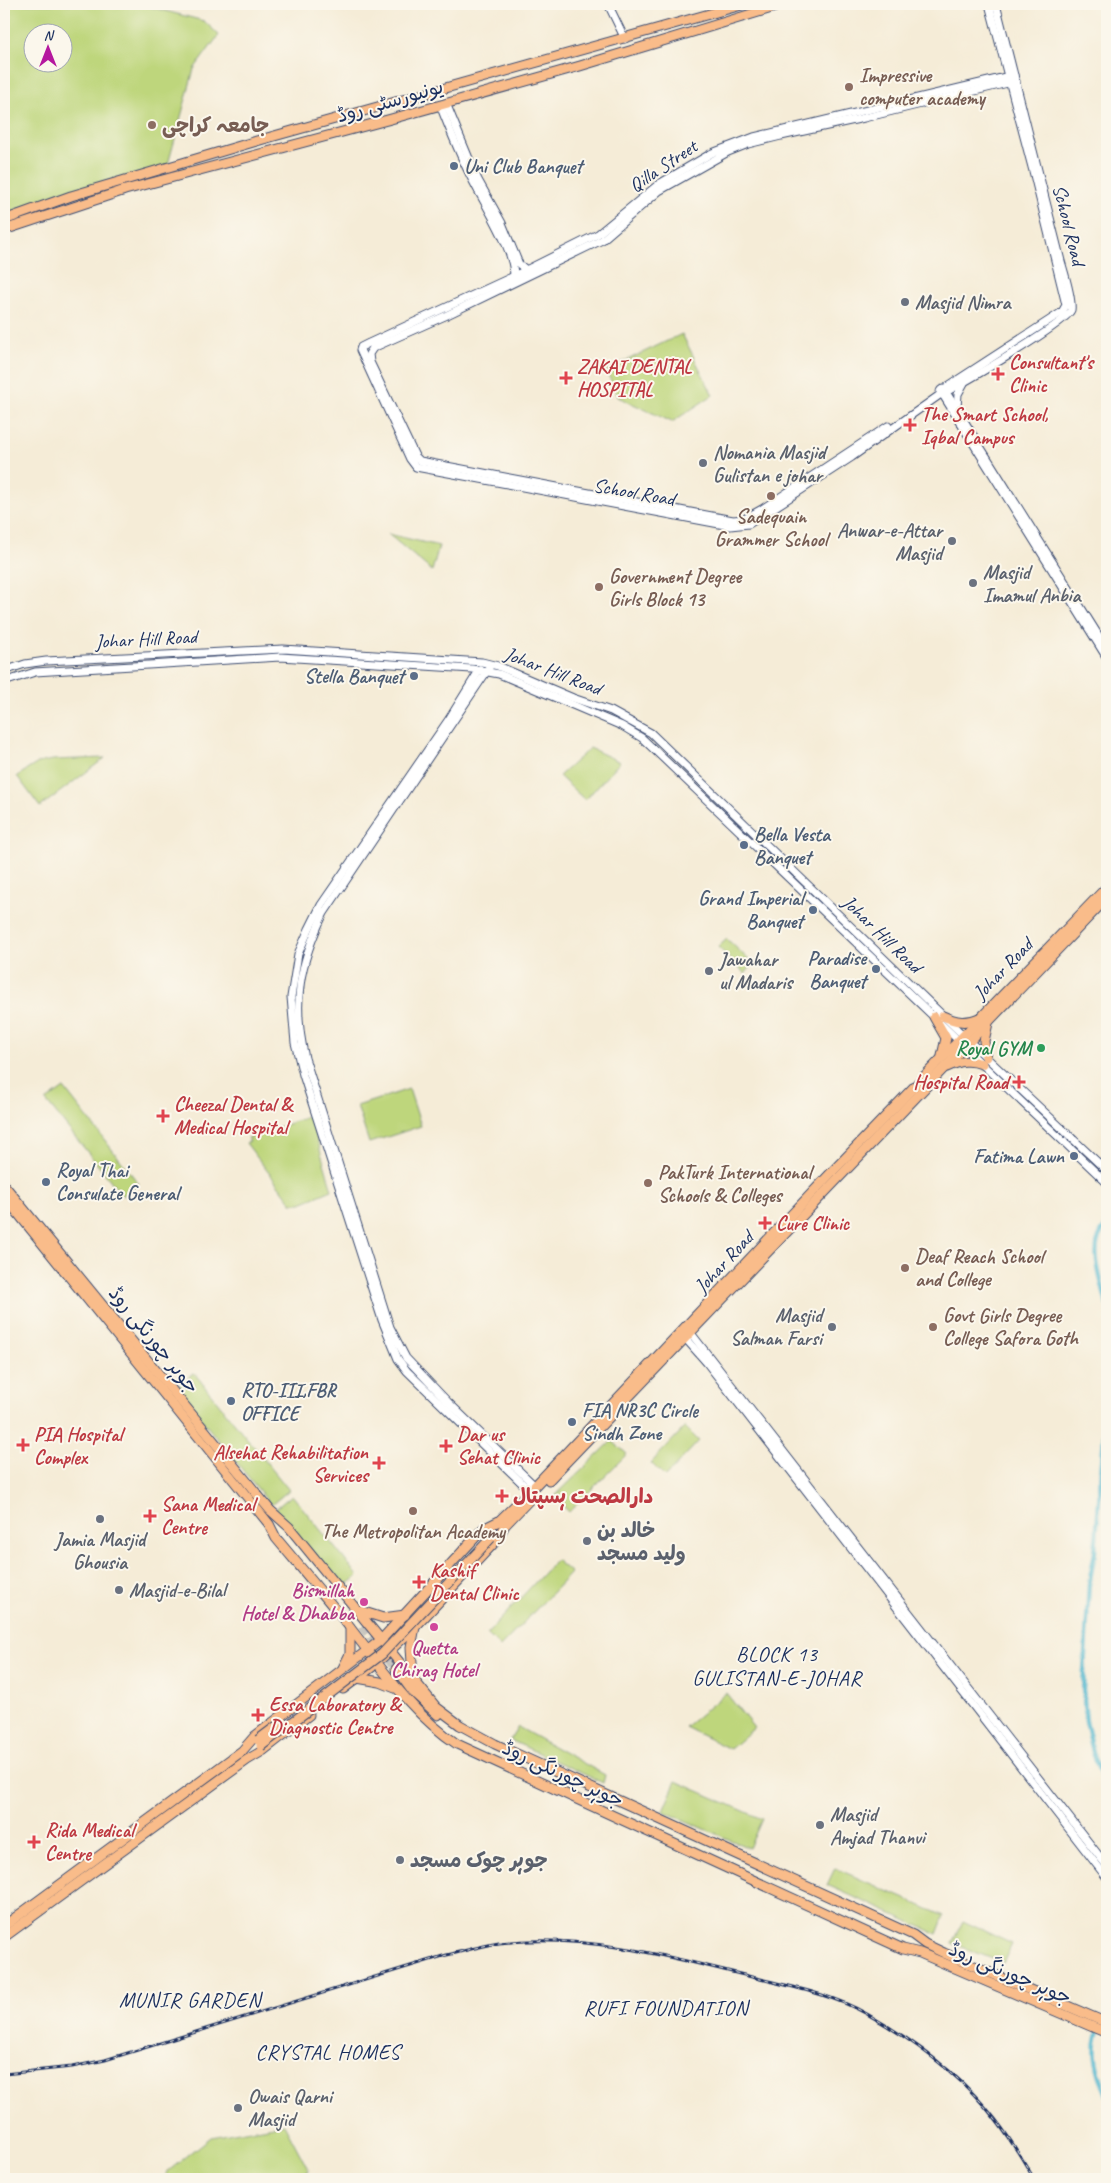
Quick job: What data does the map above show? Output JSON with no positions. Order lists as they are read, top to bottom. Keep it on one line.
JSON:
{"streets":{"main road":["یونیورسٹی روڈ","Johar Road","جوہر چورنگی روڈ"],"street":["Qilla Street","School Road","Johar Hill Road"]},"crossings":[["Qilla Street","School Road"],["Johar Hill Road","Johar Road"],["Johar Road","جوہر چورنگی روڈ"]],"districts":["BLOCK 13 GULISTAN-E-JOHAR","MUNIR GARDEN","RUFI FOUNDATION","CRYSTAL HOMES"],"places":{"other":["Impressive computer academy","جامعہ کراچی","Uni Club Banquet","Masjid Nimra","Nomania Masjid Gulistan e johar","Sadequain Grammer School","Anwar-e-Attar Masjid","Masjid Imamul Anbia","Government Degree Girls Block 13","Stella Banquet","Bella Vesta Banquet","Grand Imperial Banquet","Paradise Banquet","Jawahar ul Madaris","Royal GYM","Fatima Lawn","Royal Thai Consulate General","PakTurk International Schools & Colleges","Deaf Reach School and College","Masjid Salman Farsi","Govt Girls Degree College Safora Goth","RTO-III,FBR OFFICE","FIA NR3C Circle Sindh Zone","The Metropolitan Academy","Jamia Masjid Ghousia","خالد بن ولید مسجد","Masjid-e-Bilal","Bismillah Hotel & Dhabba","Quetta Chirag Hotel","Masjid Amjad Thanvi","جوہر چوک مسجد","Owais Qarni Masjid"],"health":["Consultant's Clinic","ZAKAI DENTAL HOSPITAL","The Smart School, Iqbal Campus","Hospital Road","Cheezal Dental & Medical Hospital","Cure Clinic","PIA Hospital Complex","Dar us Sehat Clinic","Alsehat Rehabilitation Services","دارالصحت ہسپتال","Sana Medical Centre","Kashif Dental Clinic","Essa Laboratory & Diagnostic Centre","Rida Medical Centre"]},"north":"top"}
